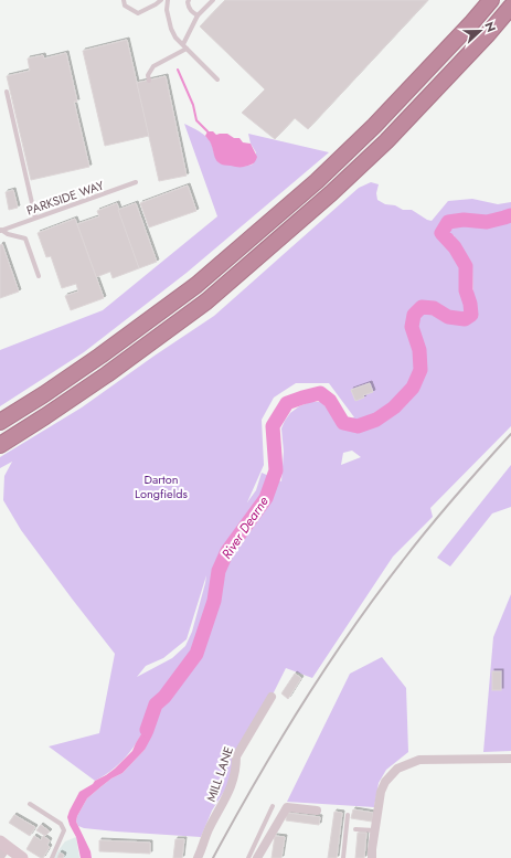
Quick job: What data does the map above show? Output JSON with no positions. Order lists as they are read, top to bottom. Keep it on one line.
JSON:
{"streets":{"street":["MILL LANE"],"lane":["PARKSIDE WAY"]},"water":["River Dearne"],"parks":["Darton Longfields"],"north":"right"}
